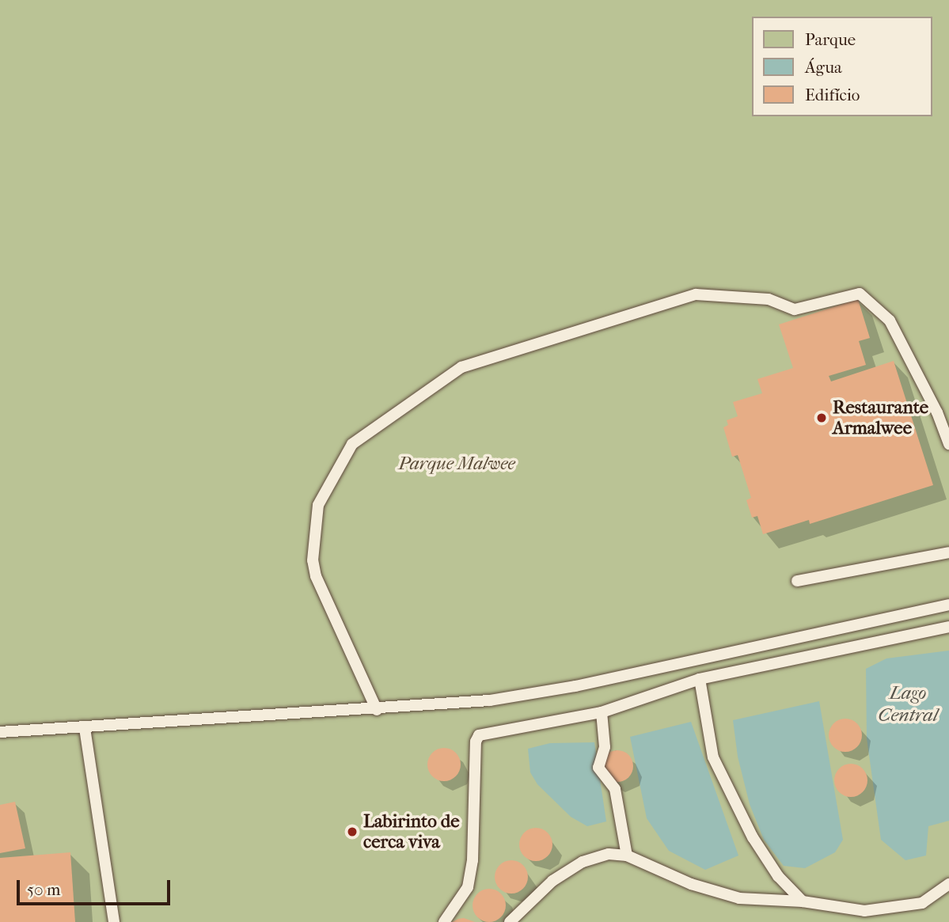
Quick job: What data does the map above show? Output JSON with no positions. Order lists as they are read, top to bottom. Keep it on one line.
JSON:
{"water":["Lago Central"],"parks":["Parque Malwee"],"places":["Restaurante Armalwee","Labirinto de cerca viva"],"legend":["Parque","Água","Edifício"],"scale_bar":"50 m"}
